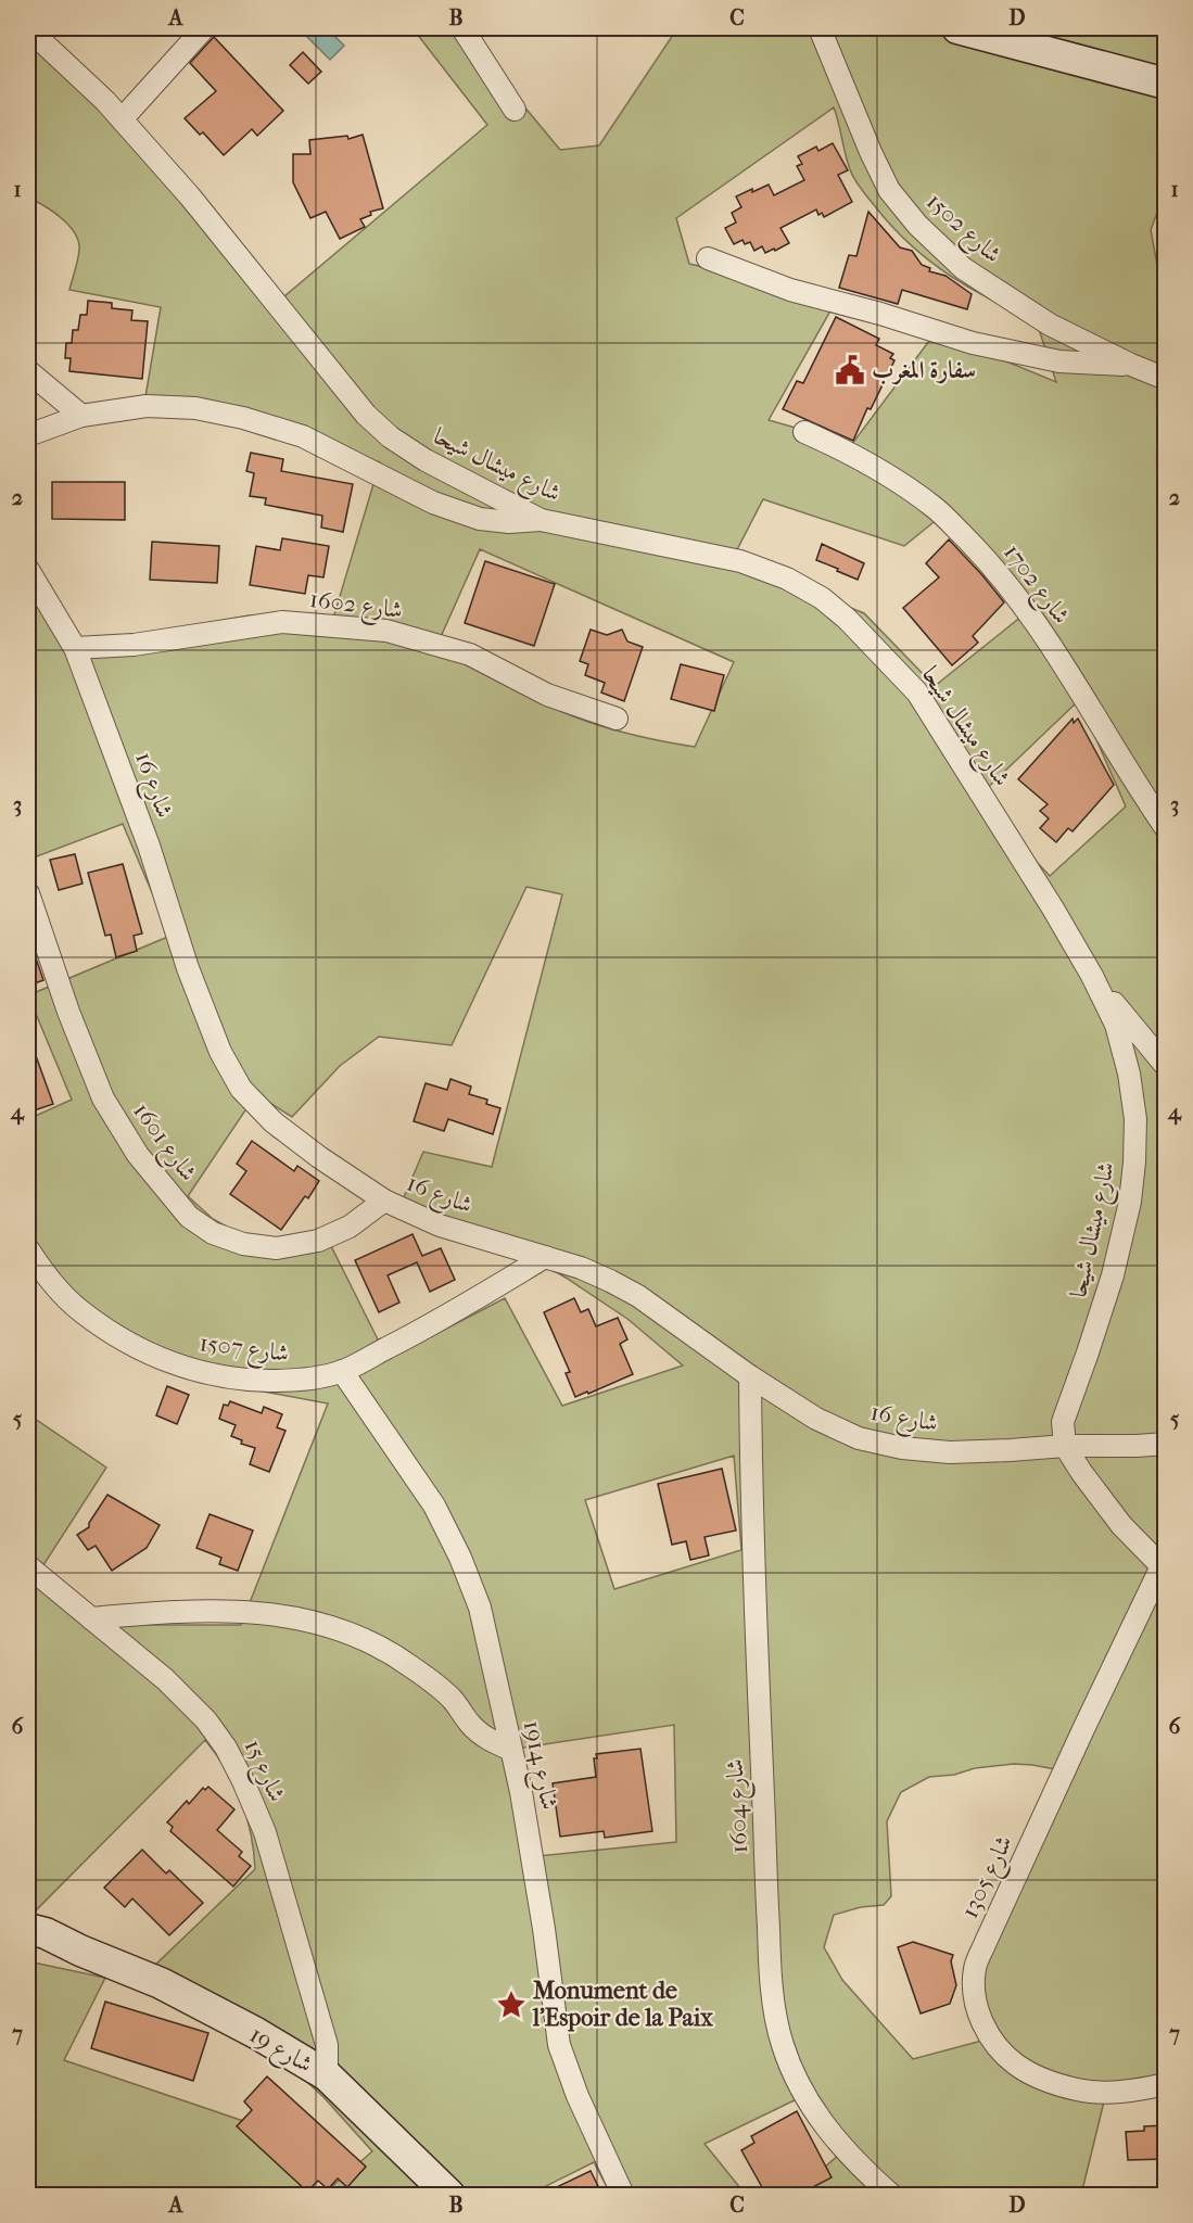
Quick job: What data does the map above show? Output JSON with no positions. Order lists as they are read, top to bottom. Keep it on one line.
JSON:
{"streets":{"main road":["شارع 19"],"street":["شارع 1502","شارع ميشال شيحا","شارع 1702","شارع 1602","شارع 16","شارع 1601","شارع 1507","شارع 1914","شارع 15","شارع 1604","شارع 1305"]},"crossings":[["شارع ميشال شيحا","شارع 16"],["شارع 1602","شارع 16"],["شارع 16","شارع 1601"],["شارع 16","شارع 1507"],["شارع 16","شارع 1604"],["شارع 1507","شارع 1914"],["شارع 15","شارع 19"]],"places":{"public building":["سفارة المغرب"],"place":["Monument de l'Espoir de la Paix"]},"grid":{"columns":["A","B","C","D"],"rows":["1","2","3","4","5","6","7"]}}
